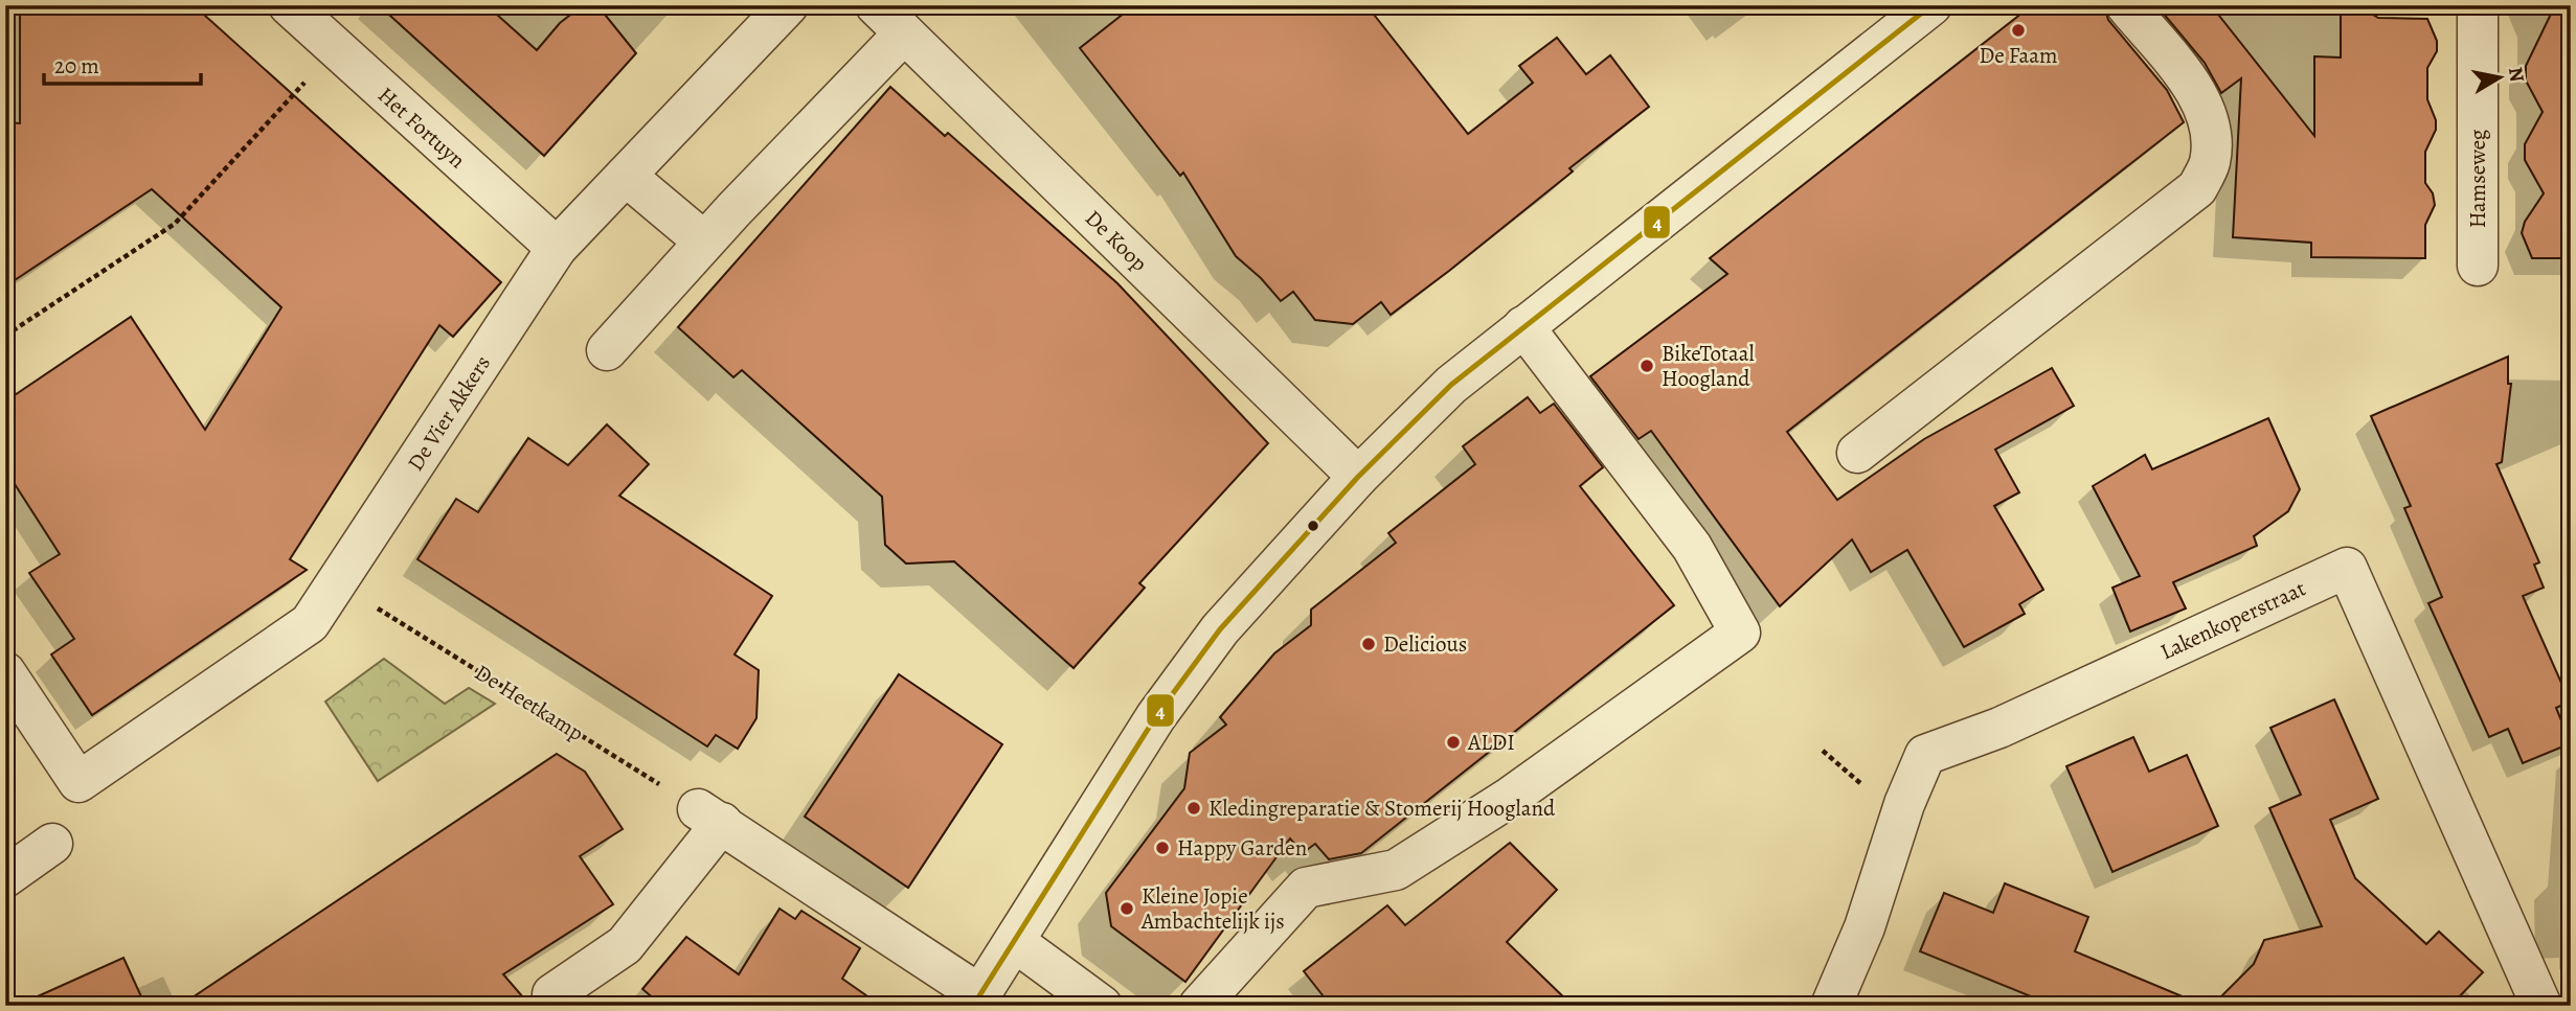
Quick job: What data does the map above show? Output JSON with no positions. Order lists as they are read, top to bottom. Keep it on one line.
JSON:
{"streets":{"street":["Het Fortuyn","Hamseweg","De Koop","De Vier Akkers","Lakenkoperstraat"],"path":["De Heetkamp"]},"crossings":[["Het Fortuyn","De Vier Akkers"],["De Vier Akkers","De Heetkamp"]],"places":["De Faam","BikeTotaal Hoogland","Delicious","ALDI","Kledingreparatie & Stomerij Hoogland","Happy Garden","Kleine Jopie Ambachtelijk ijs"],"lines":["transit line 4"],"scale_bar":"20 m","north":"right"}
